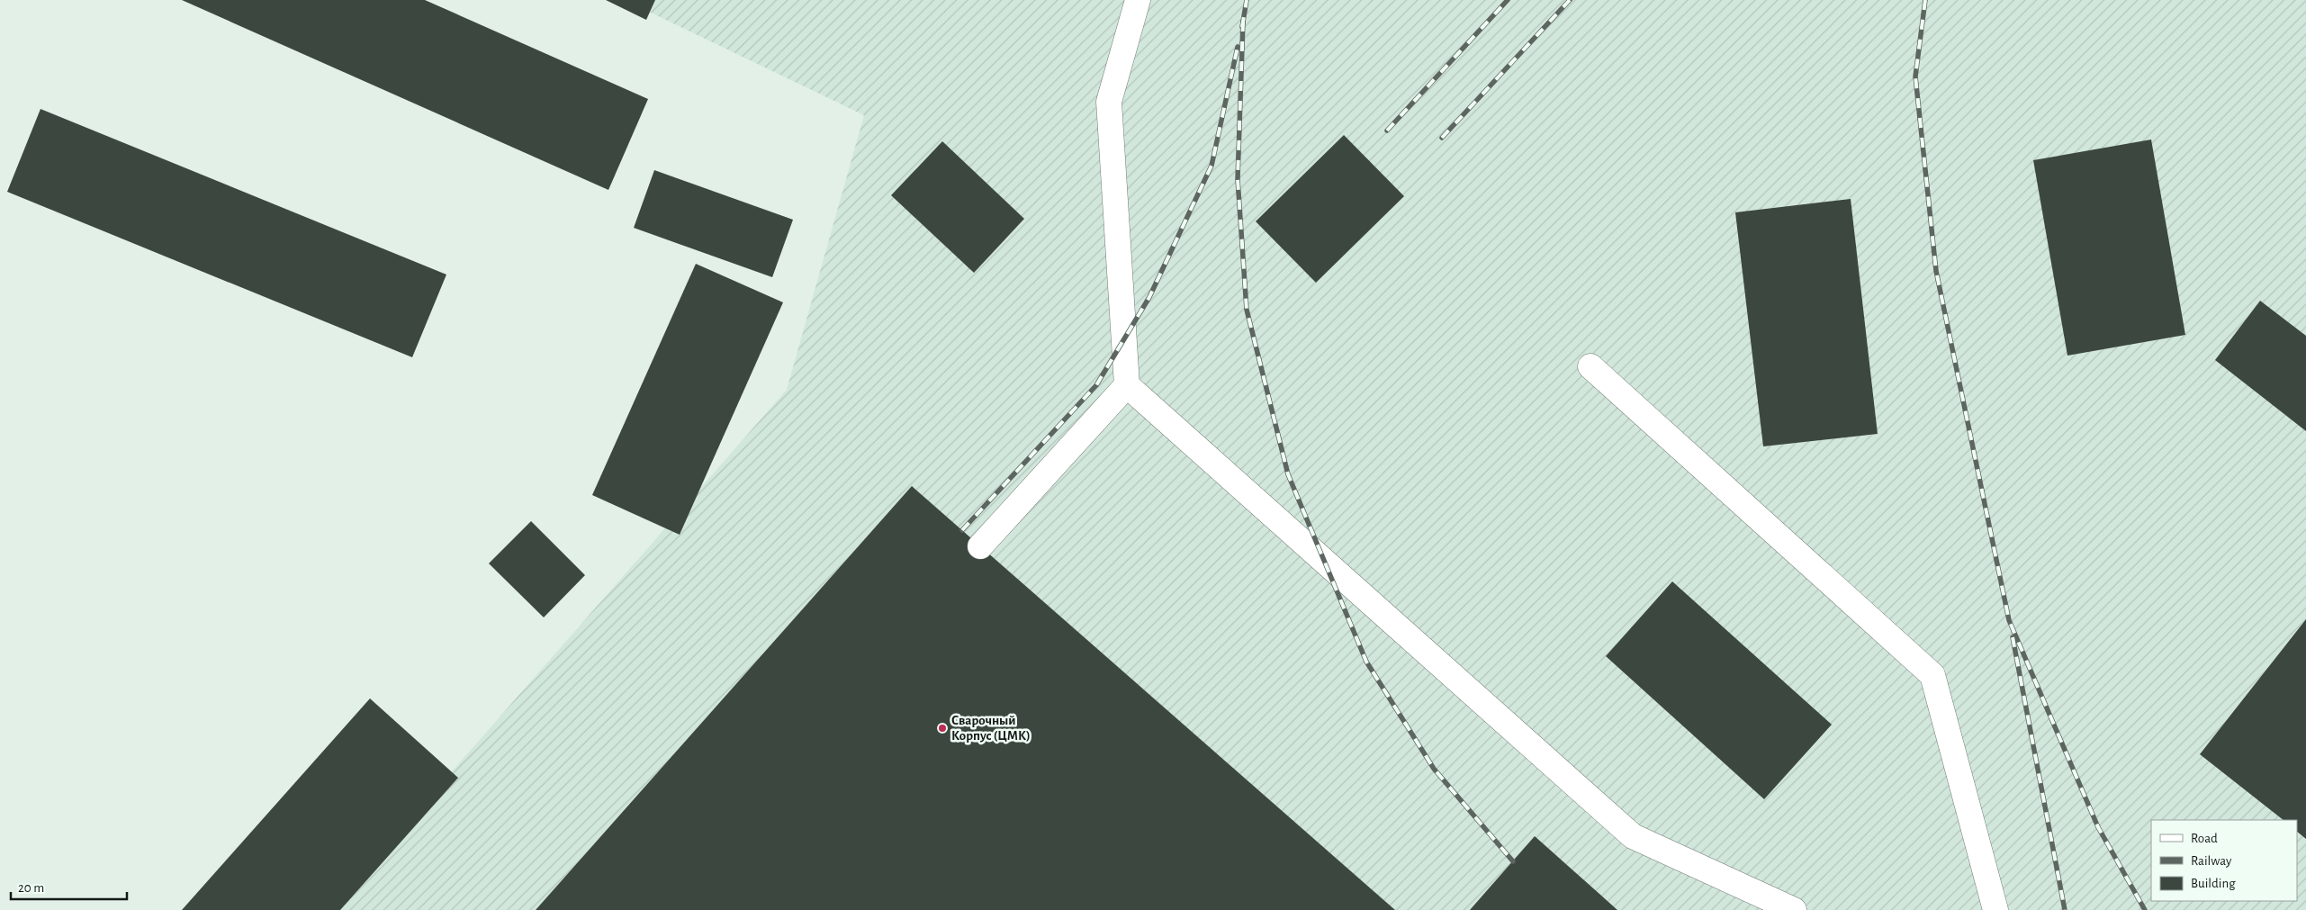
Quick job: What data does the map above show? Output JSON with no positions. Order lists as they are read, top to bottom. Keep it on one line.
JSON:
{"places":["Сварочный Корпус (ЦМК)"],"legend":["Road","Railway","Building"],"scale_bar":"20 m"}
